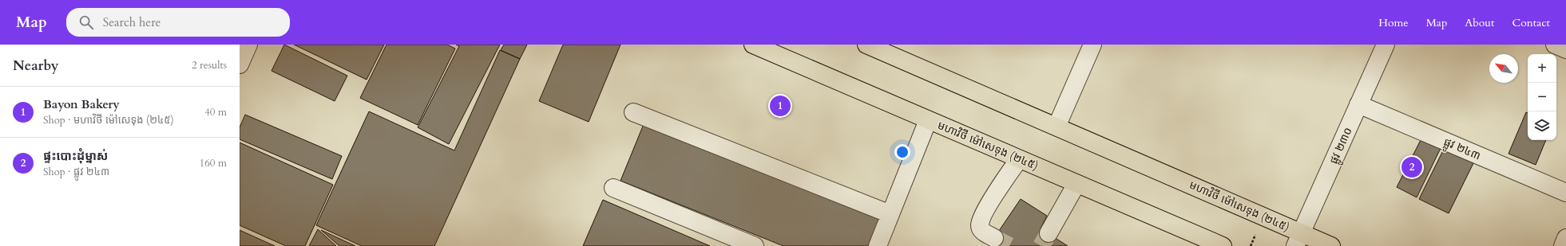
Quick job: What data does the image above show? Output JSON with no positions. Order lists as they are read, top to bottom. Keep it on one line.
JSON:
{"streets":{"main road":["មហាវិថី ម៉ៅសេទុង (២៤៥)"],"street":["ផ្លូវ ២៣០","ផ្លូវ ២៤៣"]},"crossings":[["មហាវិថី ម៉ៅសេទុង (២៤៥)","ផ្លូវ ២៣០"],["ផ្លូវ ២៣០","ផ្លូវ ២៤៣"]],"north":"top left","page":{"header":"Map","search":"Search here","nav":["Home","Map","About","Contact"],"heading":["Nearby","2 results"],"map_buttons":["+","−"],"list":[{"mark":"1","name":"Bayon Bakery","note":"Shop · មហាវិថី ម៉ៅសេទុង (២៤៥)","value":"40 m"},{"mark":"2","name":"ផ្ទះបោះដុំម្នាស់","note":"Shop · ផ្លូវ ២៤៣","value":"160 m"}],"pins":["1","2"]}}
